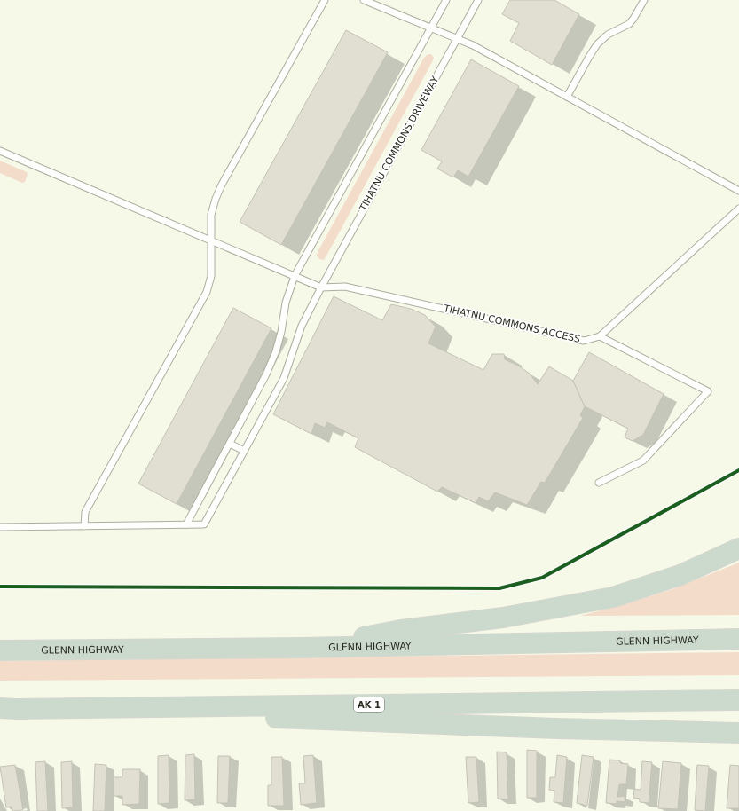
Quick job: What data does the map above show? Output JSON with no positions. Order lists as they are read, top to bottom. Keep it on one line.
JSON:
{"streets":{"highway":["GLENN HIGHWAY","AK 1"],"lane":["TIHATNU COMMONS DRIVEWAY","TIHATNU COMMONS ACCESS"]},"crossings":[["TIHATNU COMMONS DRIVEWAY","TIHATNU COMMONS ACCESS"]]}
